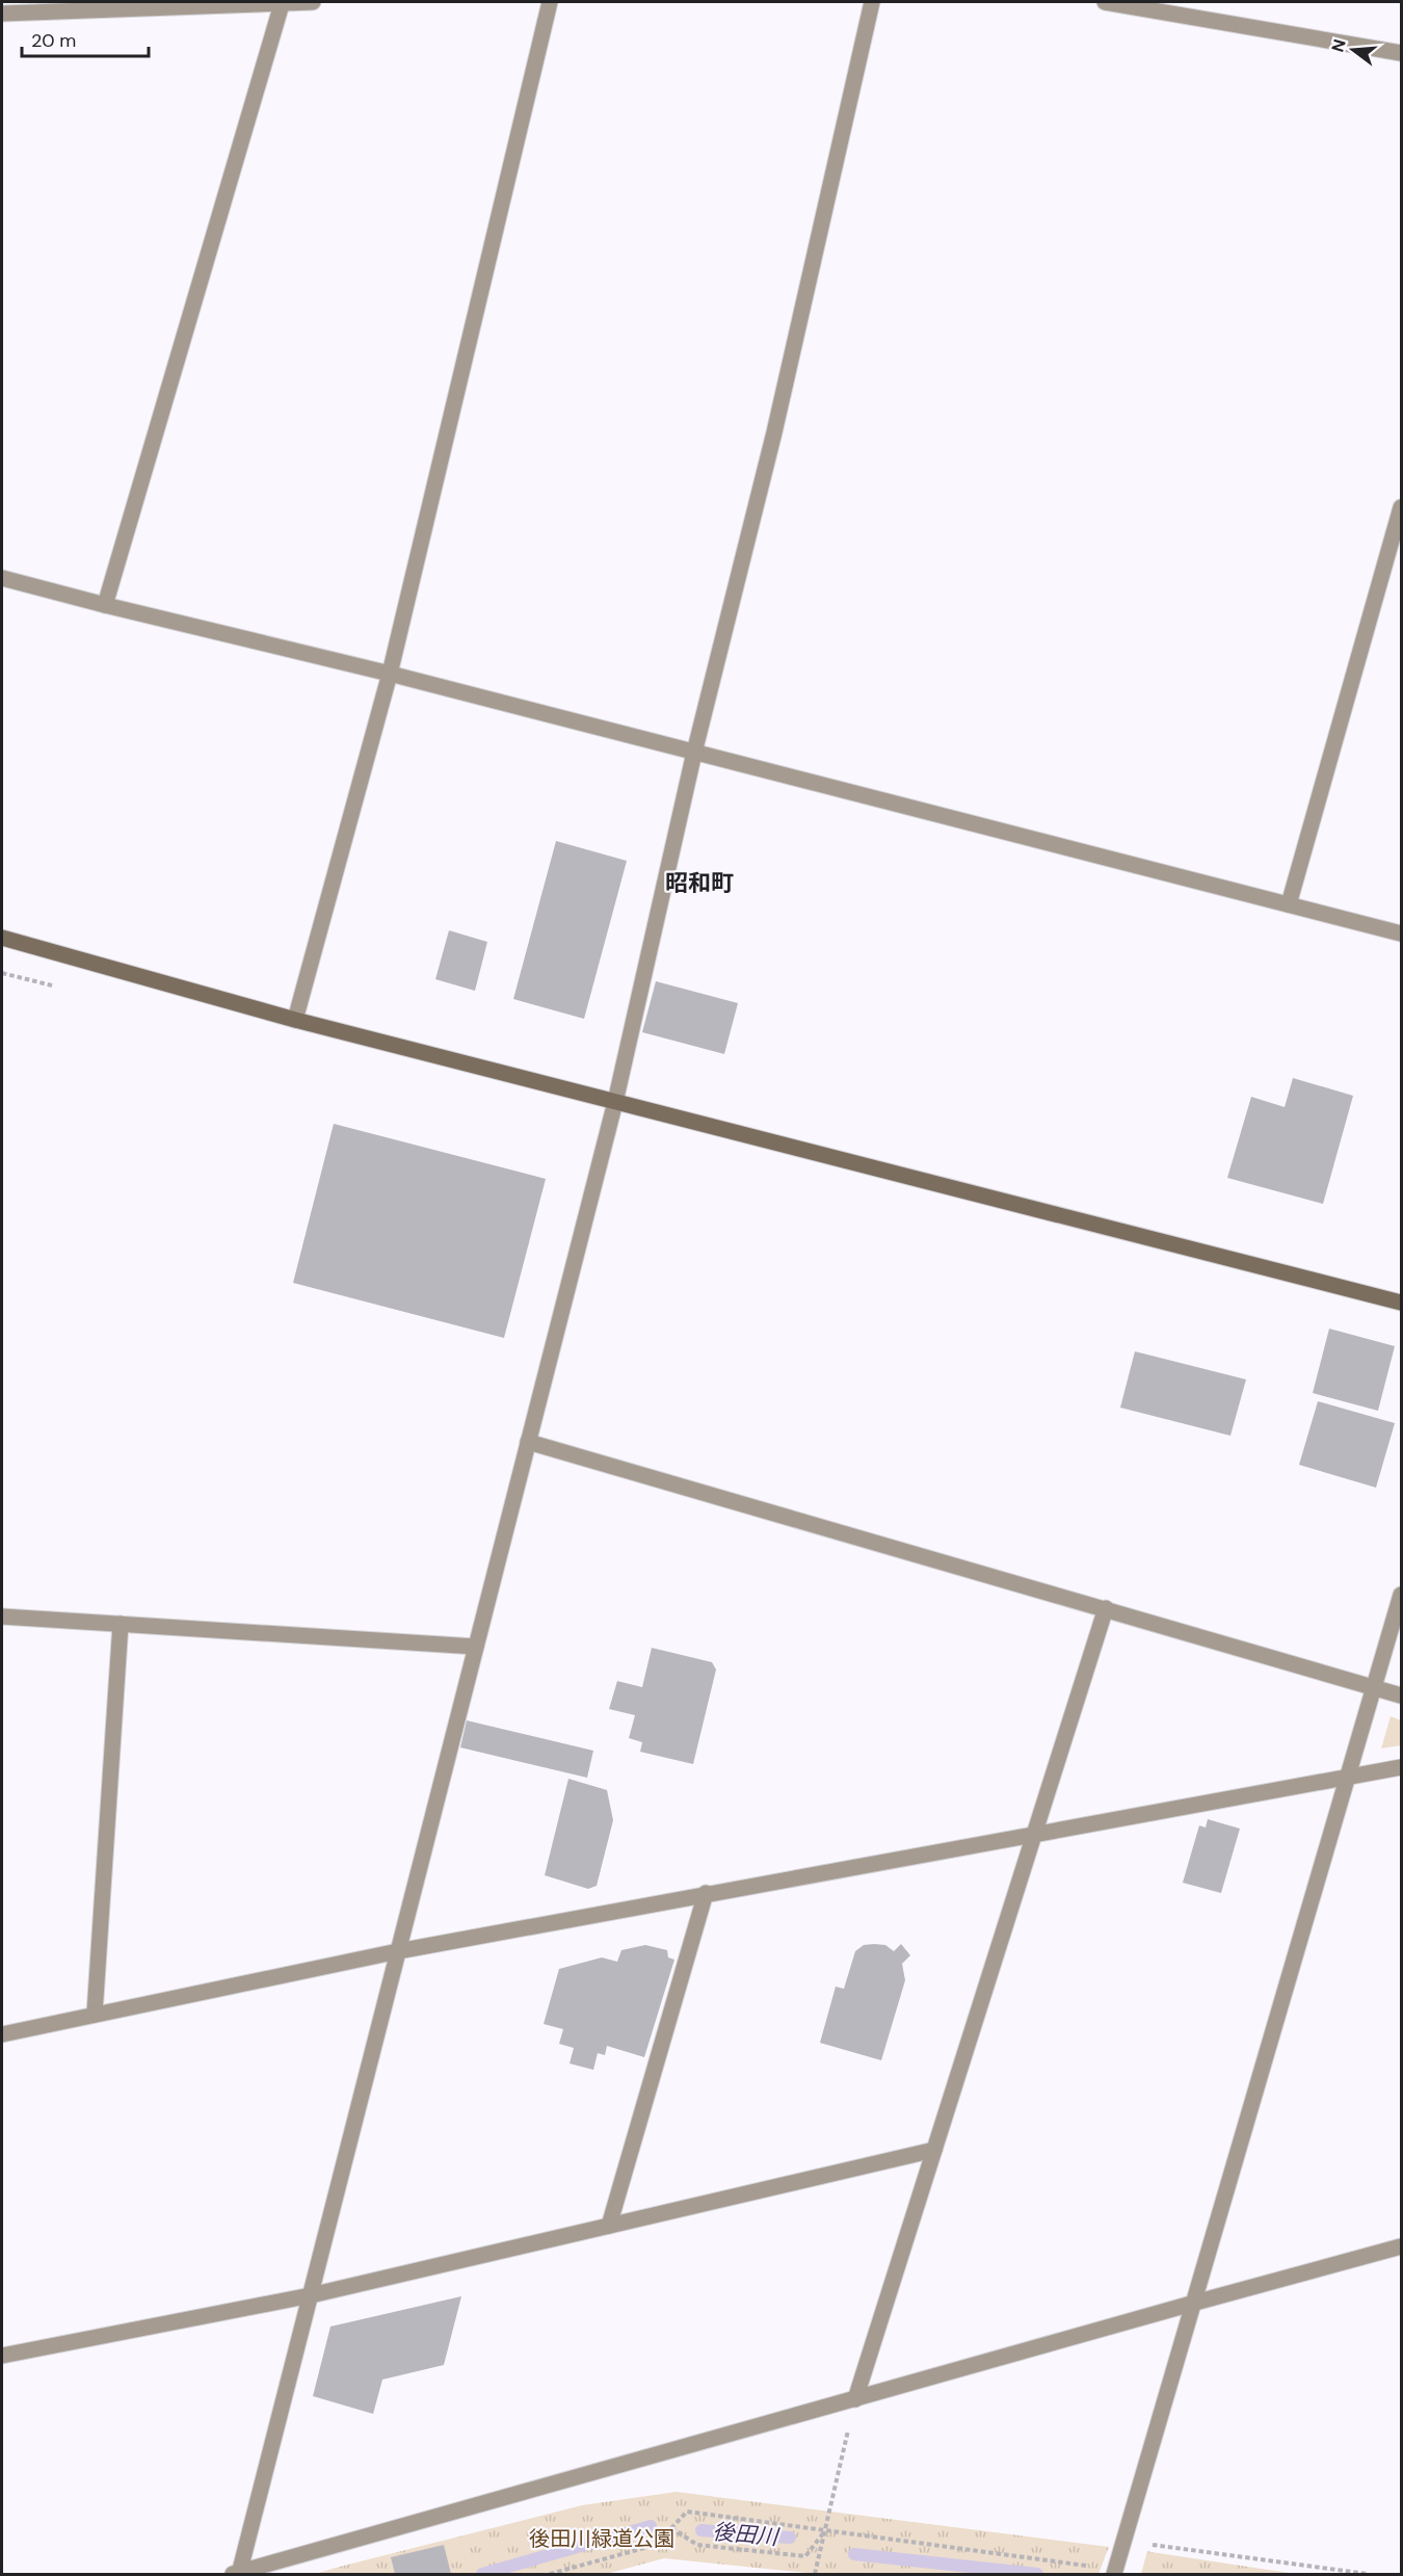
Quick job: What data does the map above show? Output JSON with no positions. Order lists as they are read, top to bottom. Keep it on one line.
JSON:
{"districts":["昭和町"],"water":["後田川"],"parks":["後田川緑道公園"],"scale_bar":"20 m","north":"left"}
